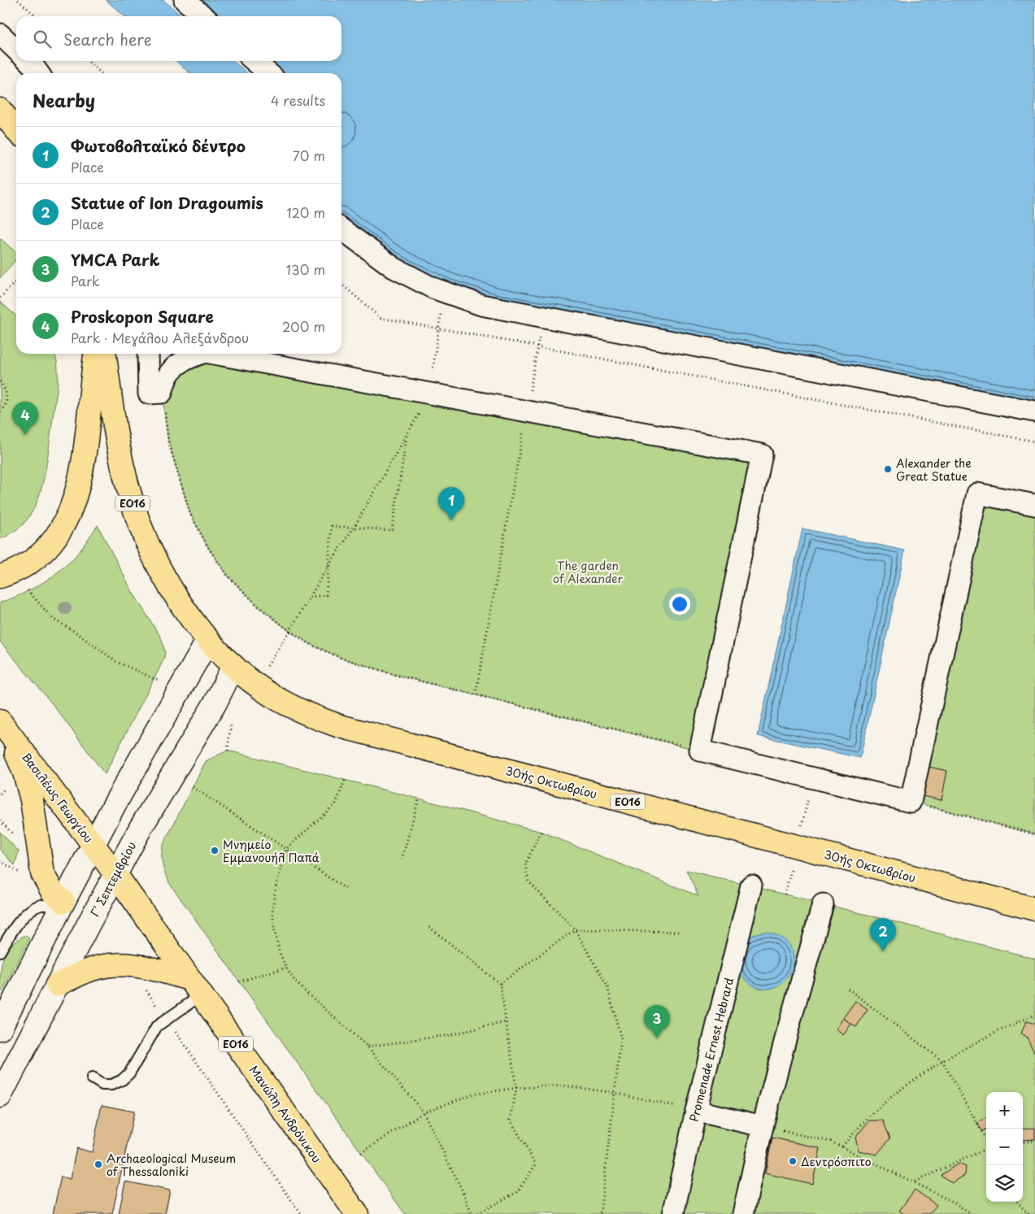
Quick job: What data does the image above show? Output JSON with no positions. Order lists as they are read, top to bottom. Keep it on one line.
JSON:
{"streets":{"main road":["ΕΟ16","30ής Οκτωβρίου","Βασιλέως Γεωργίου","Γ' Σεπτεμβρίου","Μανώλη Ανδρόνικου"],"street":["Promenade Ernest Hebrard"]},"crossings":[["ΕΟ16","30ής Οκτωβρίου"],["30ής Οκτωβρίου","Γ' Σεπτεμβρίου"],["Βασιλέως Γεωργίου","Γ' Σεπτεμβρίου"],["Βασιλέως Γεωργίου","Μανώλη Ανδρόνικου"],["Γ' Σεπτεμβρίου","Μανώλη Ανδρόνικου"]],"parks":["The garden of Alexander"],"places":["Alexander the Great Statue","Μνημείο Εμμανουήλ Παπά","Δεντρόσπιτο","Archaeological Museum of Thessaloniki"],"page":{"search":"Search here","heading":["Nearby","4 results"],"list":[{"mark":"1","name":"Φωτοβολταϊκό δέντρο","note":"Place","value":"70 m"},{"mark":"2","name":"Statue of Ion Dragoumis","note":"Place","value":"120 m"},{"mark":"3","name":"YMCA Park","note":"Park","value":"130 m"},{"mark":"4","name":"Proskopon Square","note":"Park · Μεγάλου Αλεξάνδρου","value":"200 m"}],"pins":["4","1","2","3"],"map_buttons":["+","−"]}}
